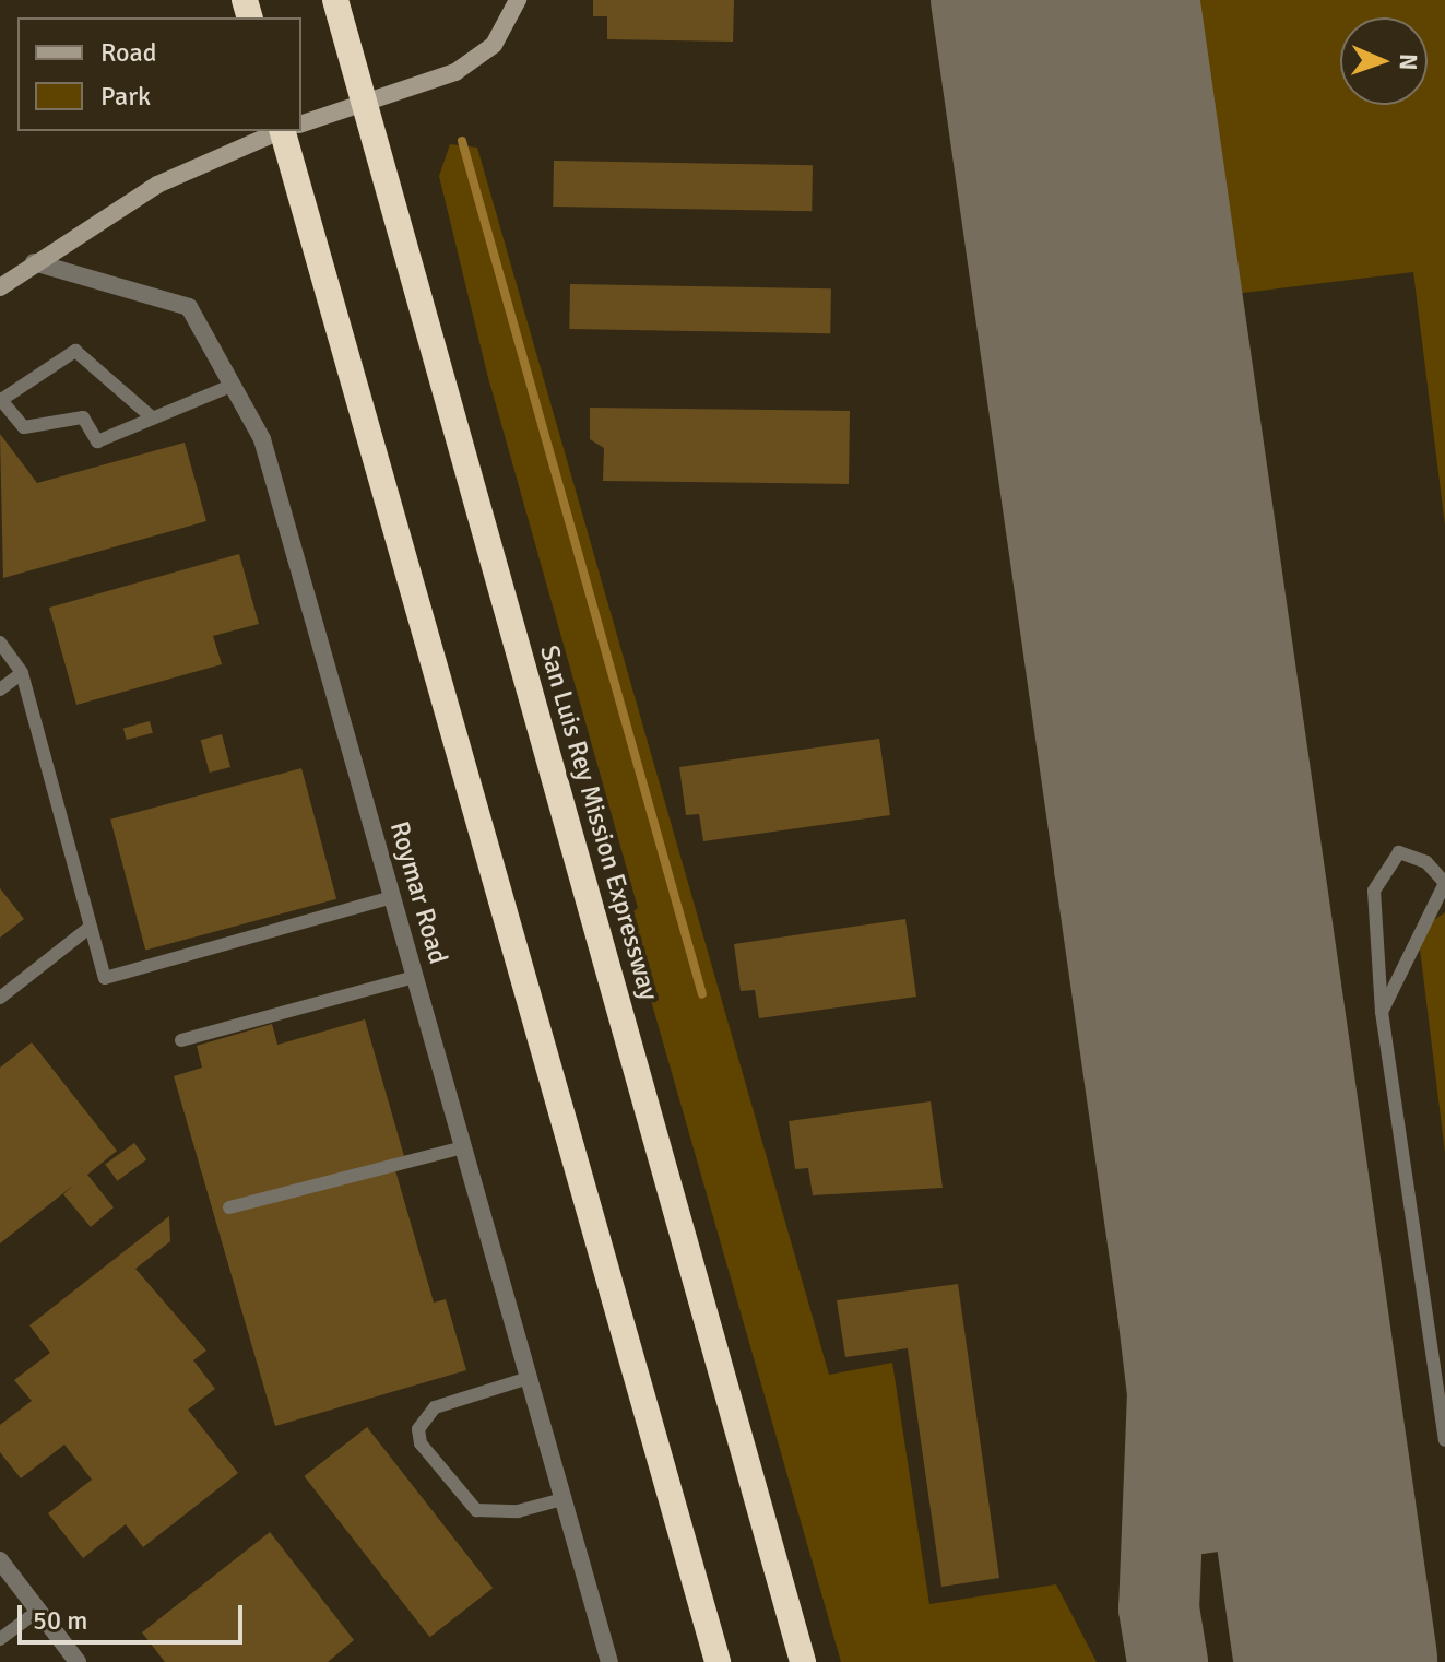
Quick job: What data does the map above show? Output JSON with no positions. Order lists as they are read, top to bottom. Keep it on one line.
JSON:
{"streets":{"highway":["San Luis Rey Mission Expressway"],"street":["Roymar Road"]},"legend":["Road","Park"],"scale_bar":"50 m","north":"right"}
